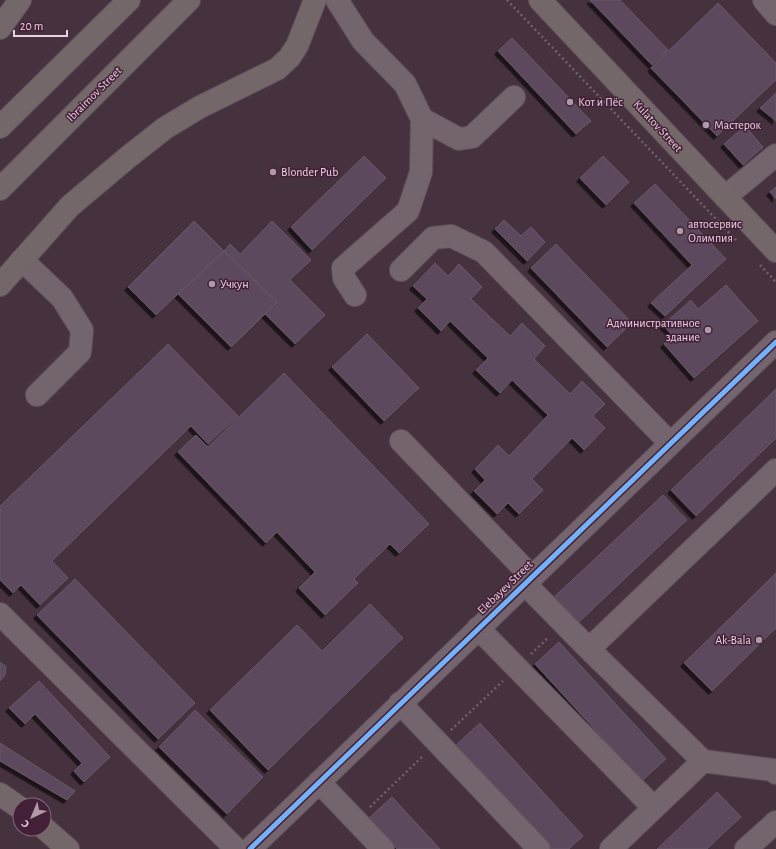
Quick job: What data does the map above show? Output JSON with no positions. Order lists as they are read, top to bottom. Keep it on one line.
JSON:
{"streets":{"main road":["Ibraimov Street","Kulatov Street"],"street":["Elebayev Street"]},"places":["Кот и Пёс","Мастерок","Blonder Pub","автосервис Олимпия","Учкун","Административное здание","Ak-Bala"],"scale_bar":"20 m","north":"bottom left"}
